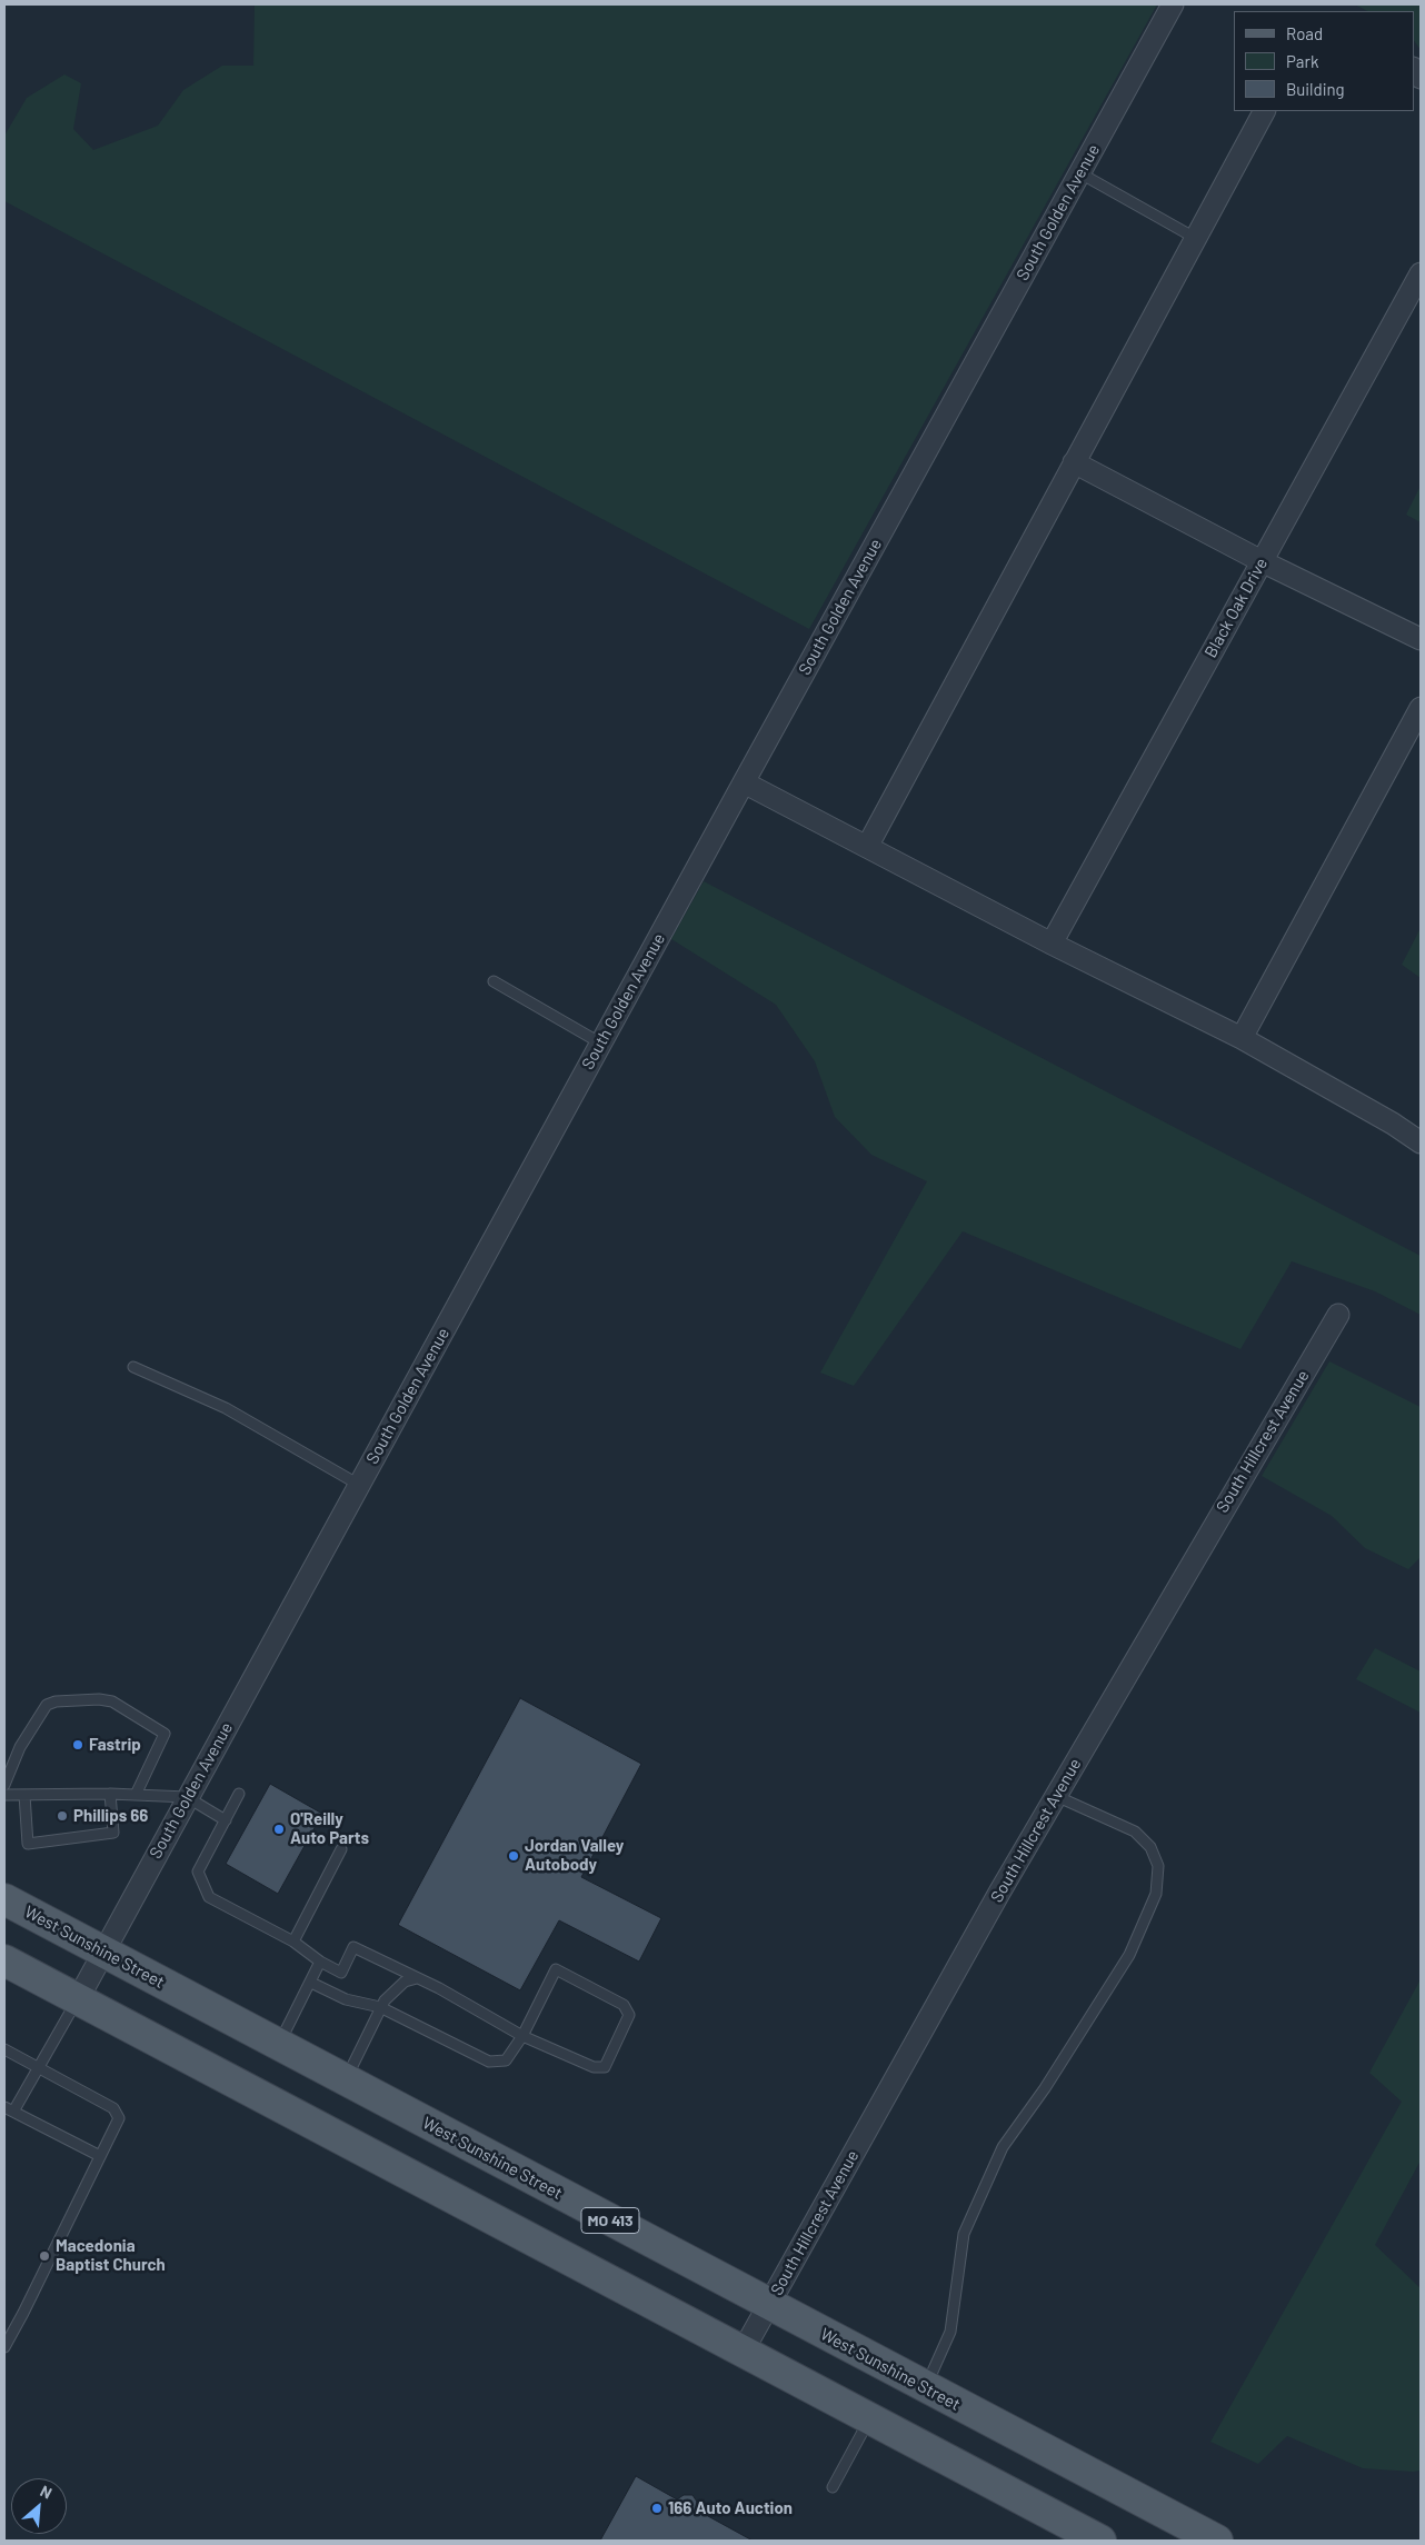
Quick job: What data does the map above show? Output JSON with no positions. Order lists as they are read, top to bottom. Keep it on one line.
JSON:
{"streets":{"main road":["West Sunshine Street","MO 413"],"street":["South Golden Avenue","Black Oak Drive","South Hillcrest Avenue"]},"crossings":[["South Golden Avenue","West Sunshine Street"],["South Hillcrest Avenue","West Sunshine Street"]],"places":["Fastrip","Phillips 66","O'Reilly Auto Parts","Jordan Valley Autobody","Macedonia Baptist Church","166 Auto Auction"],"legend":["Road","Park","Building"],"north":"top right"}
